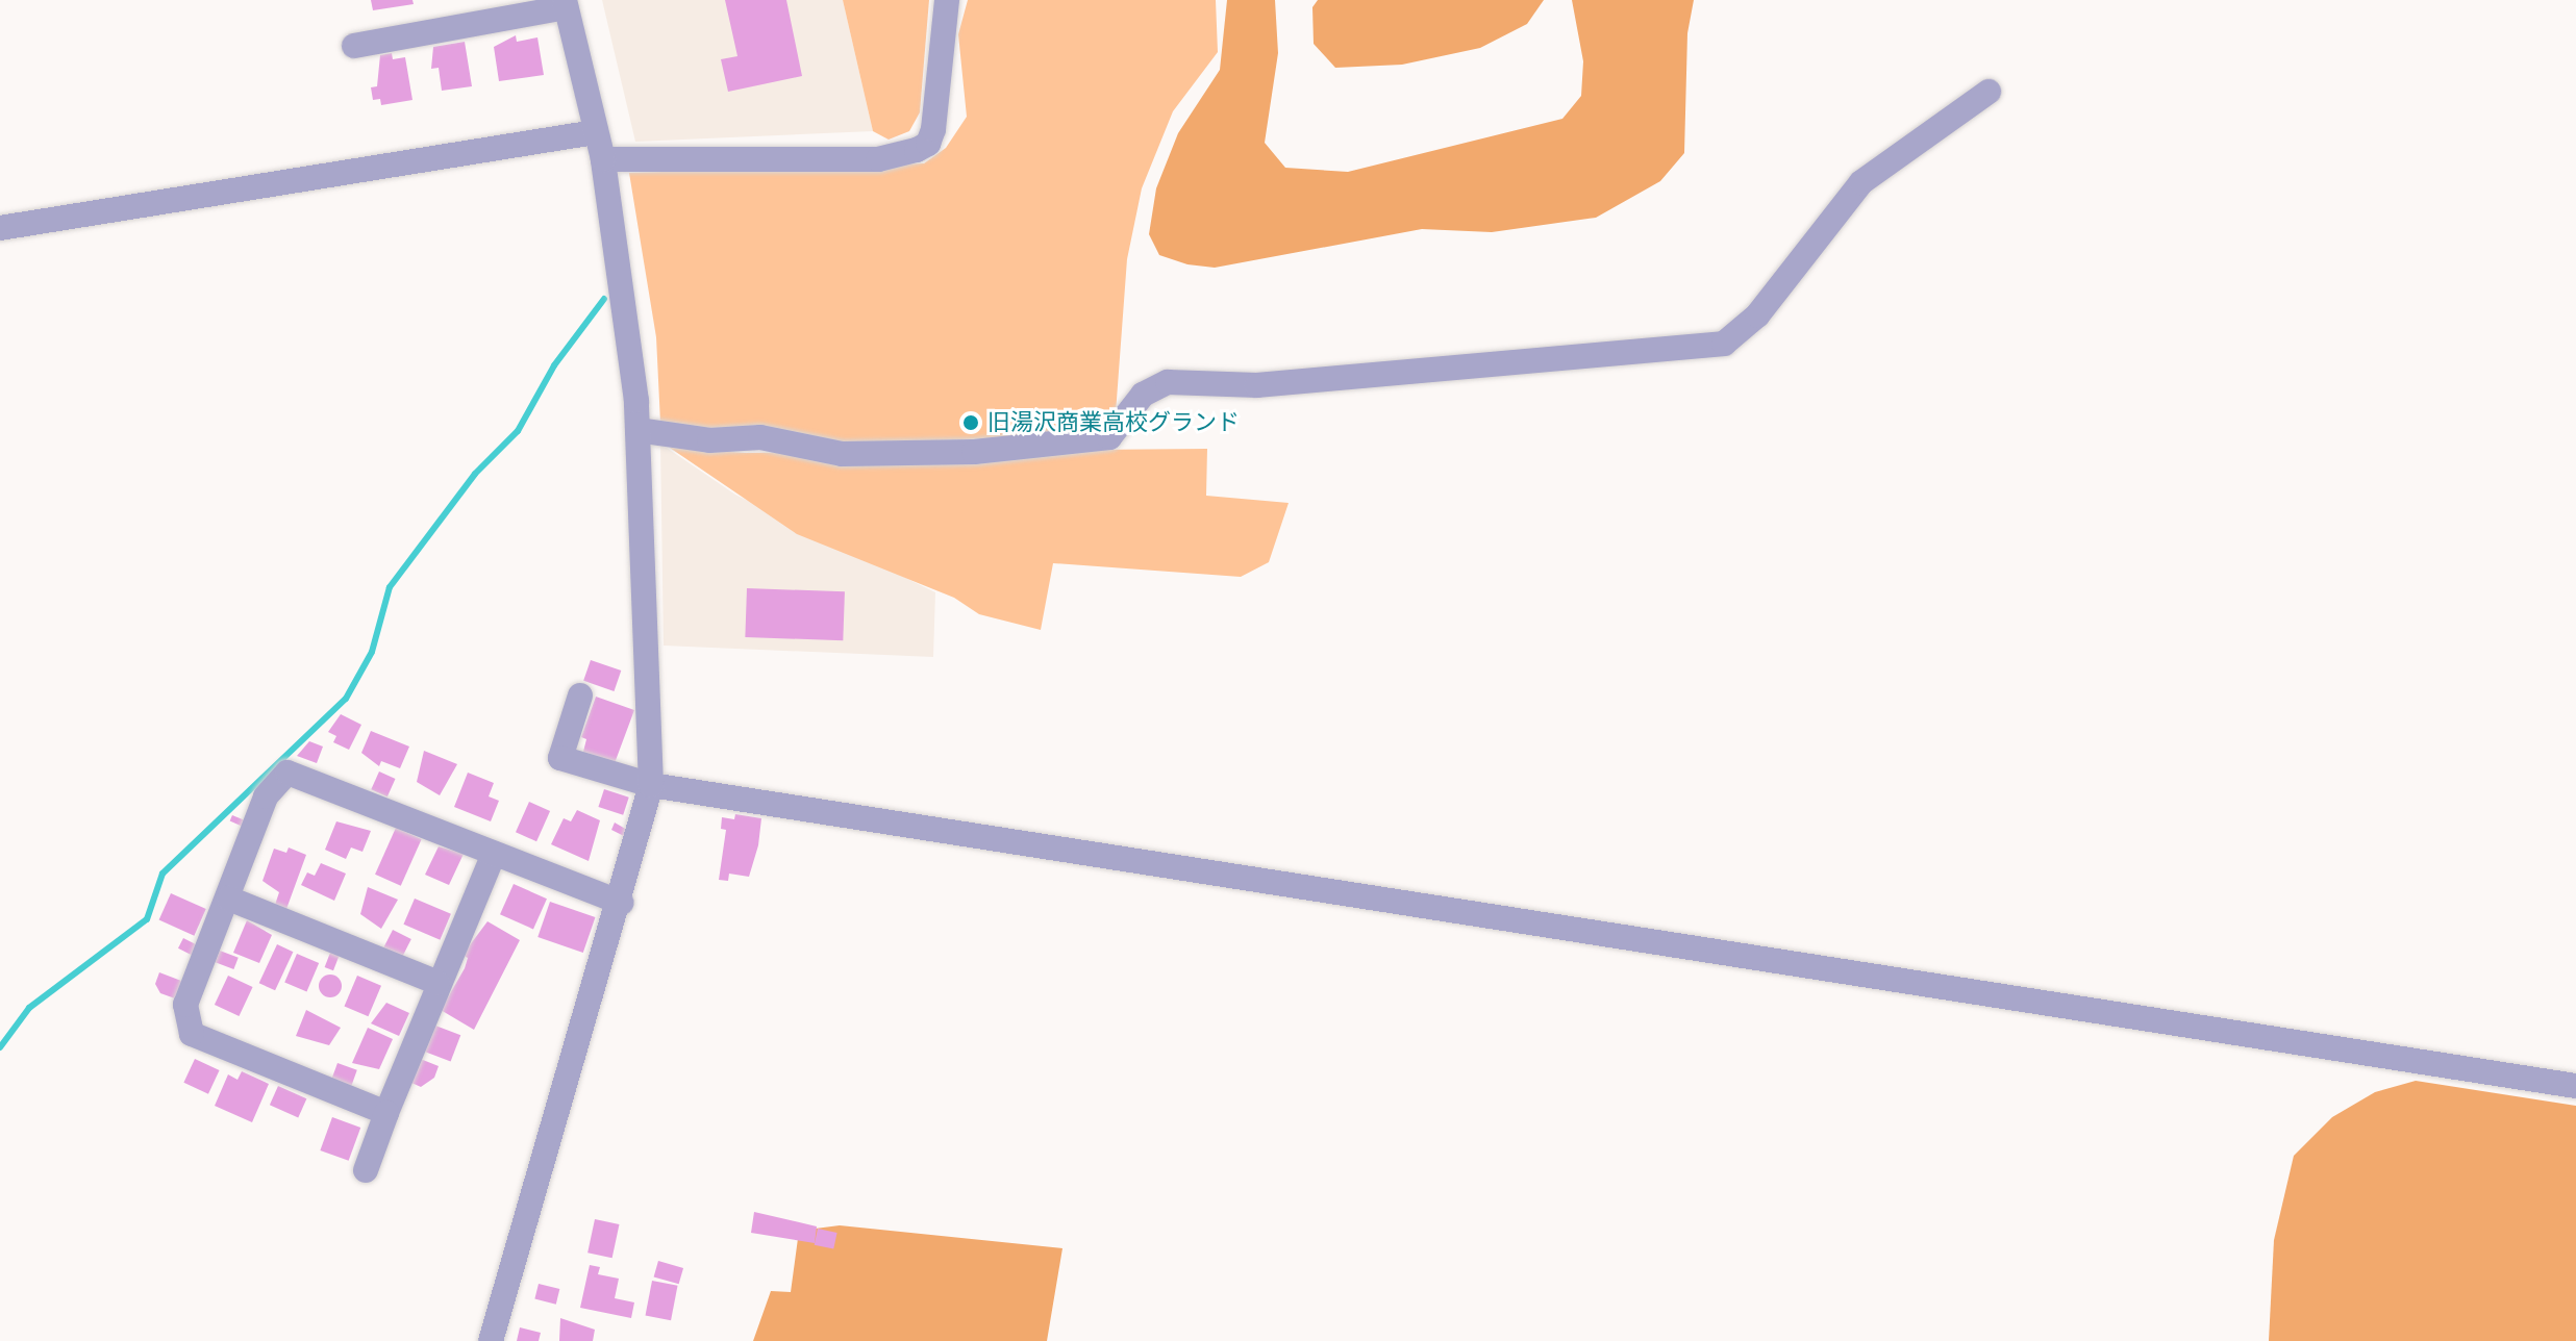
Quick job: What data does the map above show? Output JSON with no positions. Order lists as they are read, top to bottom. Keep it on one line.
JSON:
{"places":["旧湯沢商業高校グランド"]}
